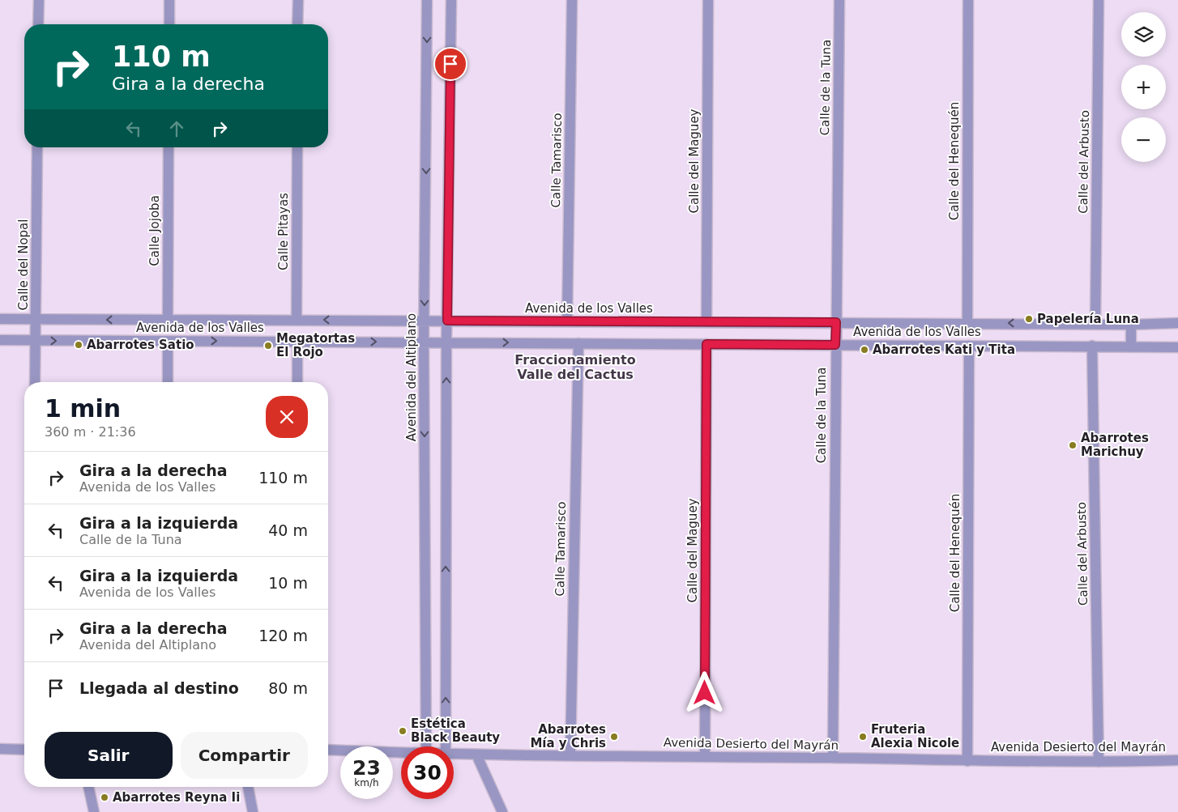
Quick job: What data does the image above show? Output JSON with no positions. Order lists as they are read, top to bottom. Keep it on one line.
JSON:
{"streets":{"street":["Calle de la Tuna","Calle Tamarisco","Calle del Maguey","Calle del Henequén","Calle del Arbusto","Calle Jojoba","Calle Pitayas","Calle del Nopal","Avenida de los Valles","Avenida del Altiplano","Avenida Desierto del Mayrán"]},"crossings":[["Calle de la Tuna","Avenida de los Valles"],["Calle de la Tuna","Avenida Desierto del Mayrán"],["Calle Tamarisco","Avenida de los Valles"],["Calle Tamarisco","Avenida Desierto del Mayrán"],["Calle del Maguey","Avenida de los Valles"],["Calle del Maguey","Avenida Desierto del Mayrán"],["Calle del Henequén","Avenida de los Valles"],["Calle del Henequén","Avenida Desierto del Mayrán"],["Calle del Arbusto","Avenida de los Valles"],["Calle del Arbusto","Avenida Desierto del Mayrán"],["Calle Jojoba","Avenida de los Valles"],["Calle Pitayas","Avenida de los Valles"],["Calle del Nopal","Avenida de los Valles"],["Avenida de los Valles","Avenida del Altiplano"]],"districts":["Fraccionamiento Valle del Cactus"],"places":["Papelería Luna","Abarrotes Satio","Megatortas El Rojo","Abarrotes Kati y Tita","Abarrotes Marichuy","Estética Black Beauty","Abarrotes Mía y Chris","Fruteria Alexia Nicole","Abarrotes Reyna Ii"],"page":{"map_buttons":["+","−"],"turn":["110 m","Gira a la derecha"],"heading":["1 min","360 m · 21:36"],"list":[{"name":"Gira a la derecha","note":"Avenida de los Valles","value":"110 m"},{"name":"Gira a la izquierda","note":"Calle de la Tuna","value":"40 m"},{"name":"Gira a la izquierda","note":"Avenida de los Valles","value":"10 m"},{"name":"Gira a la derecha","note":"Avenida del Altiplano","value":"120 m"},{"name":"Llegada al destino","value":"80 m"}],"buttons":["Salir","Compartir"],"speed":"23 km/h","limit":"30"}}
